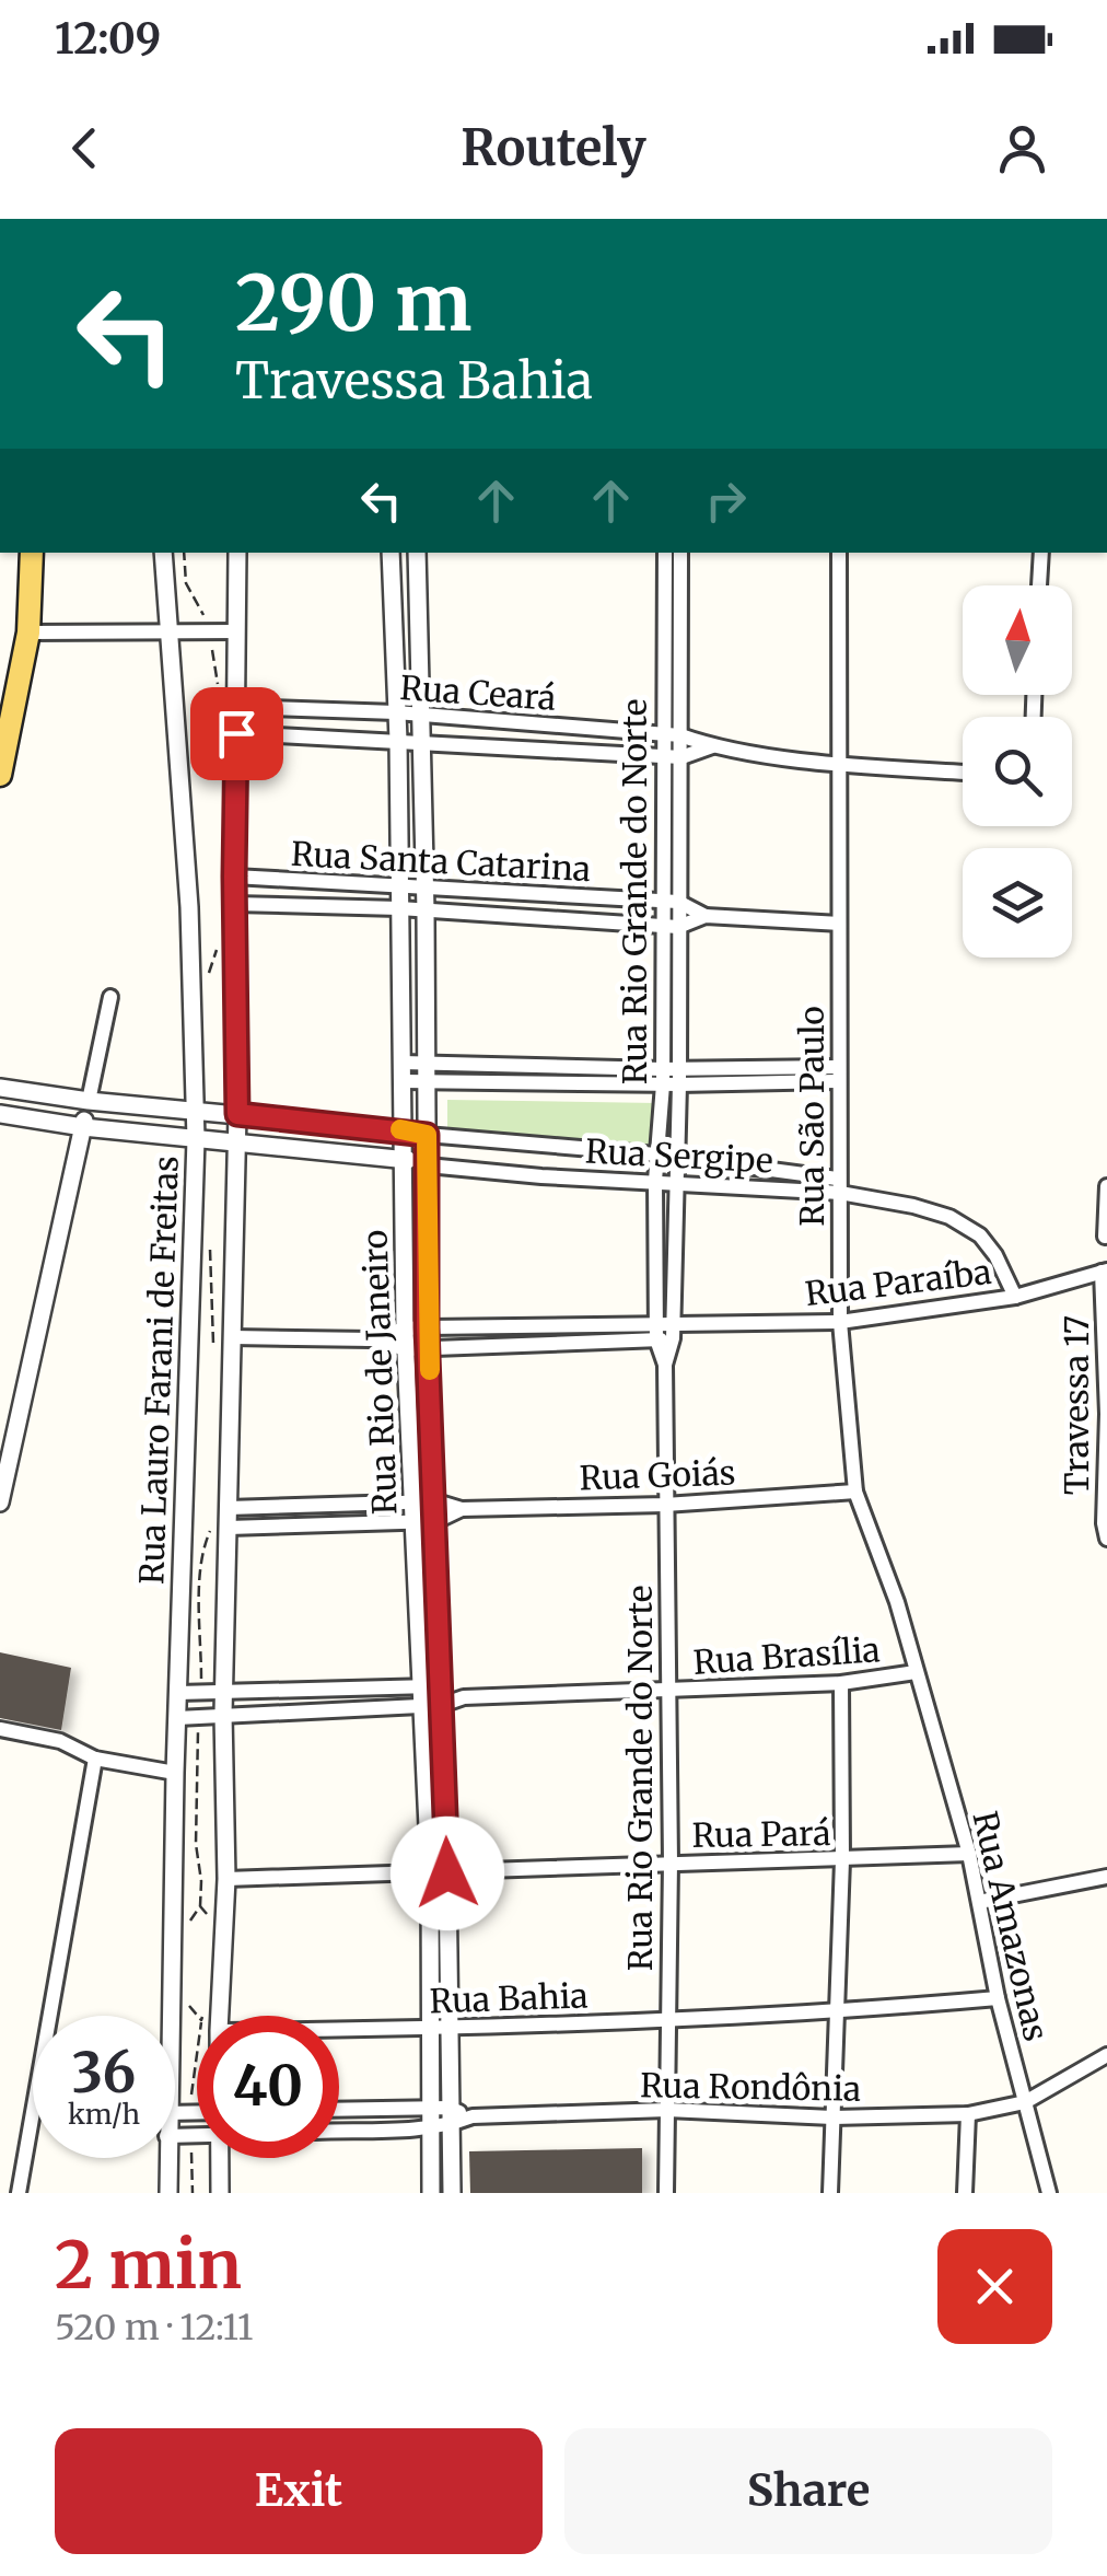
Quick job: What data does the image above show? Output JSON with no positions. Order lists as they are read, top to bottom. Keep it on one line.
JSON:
{"streets":{"street":["Rua Ceará","Rua Santa Catarina","Rua Rio Grande do Norte","Rua São Paulo","Rua Sergipe","Rua Paraíba","Rua Lauro Farani de Freitas","Rua Rio de Janeiro","Travessa 17","Rua Goiás","Rua Brasília","Rua Pará","Rua Amazonas","Rua Bahia","Rua Rondônia"]},"crossings":[["Rua Ceará","Rua Rio Grande do Norte"],["Rua Ceará","Rua São Paulo"],["Rua Ceará","Rua Lauro Farani de Freitas"],["Rua Ceará","Rua Rio de Janeiro"],["Rua Santa Catarina","Rua Rio Grande do Norte"],["Rua Santa Catarina","Rua São Paulo"],["Rua Santa Catarina","Rua Lauro Farani de Freitas"],["Rua Santa Catarina","Rua Rio de Janeiro"],["Rua Rio Grande do Norte","Rua Sergipe"],["Rua Rio Grande do Norte","Rua Paraíba"],["Rua Rio Grande do Norte","Rua Goiás"],["Rua Rio Grande do Norte","Rua Brasília"],["Rua Rio Grande do Norte","Rua Pará"],["Rua Rio Grande do Norte","Rua Bahia"],["Rua Rio Grande do Norte","Rua Rondônia"],["Rua São Paulo","Rua Sergipe"],["Rua São Paulo","Rua Paraíba"],["Rua São Paulo","Rua Goiás"],["Rua São Paulo","Rua Brasília"],["Rua São Paulo","Rua Amazonas"],["Rua Sergipe","Rua Paraíba"],["Rua Sergipe","Rua Rio de Janeiro"],["Rua Paraíba","Travessa 17"],["Rua Lauro Farani de Freitas","Rua Goiás"],["Rua Lauro Farani de Freitas","Rua Brasília"],["Rua Lauro Farani de Freitas","Rua Pará"],["Rua Rio de Janeiro","Rua Goiás"],["Rua Rio de Janeiro","Rua Brasília"],["Rua Rio de Janeiro","Rua Pará"],["Rua Rio de Janeiro","Rua Bahia"],["Rua Rio de Janeiro","Rua Rondônia"],["Rua Brasília","Rua Amazonas"],["Rua Pará","Rua Amazonas"],["Rua Amazonas","Rua Bahia"],["Rua Amazonas","Rua Rondônia"]],"north":"top","page":{"status":"12:09","header":"Routely","turn":["290 m","Travessa Bahia"],"speed":"36 km/h","limit":"40","heading":["2 min","520 m · 12:11"],"buttons":["Exit","Share"]}}
